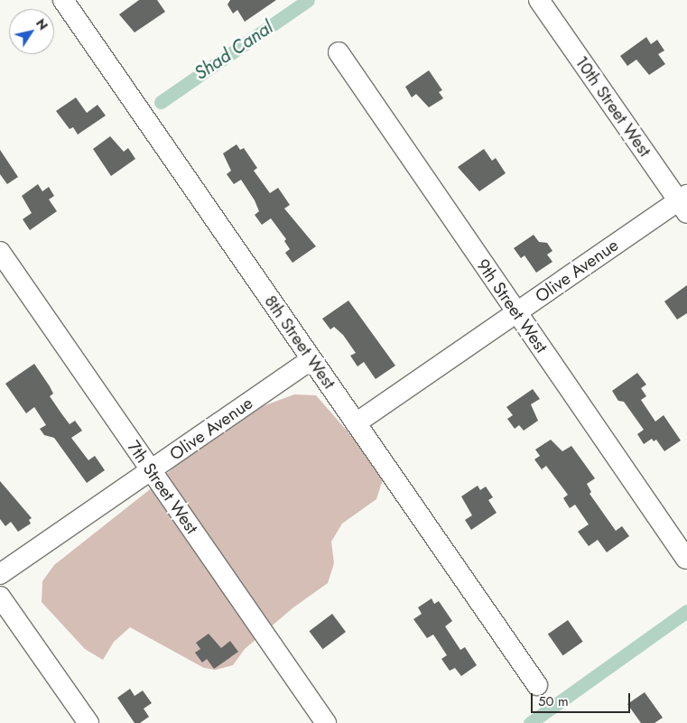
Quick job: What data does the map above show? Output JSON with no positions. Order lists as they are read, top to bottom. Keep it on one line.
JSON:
{"streets":{"street":["10th Street West","Olive Avenue","9th Street West","8th Street West","7th Street West"]},"crossings":[["10th Street West","Olive Avenue"],["Olive Avenue","9th Street West"],["Olive Avenue","8th Street West"],["Olive Avenue","7th Street West"]],"water":["Shad Canal"],"scale_bar":"50 m","north":"top right"}
